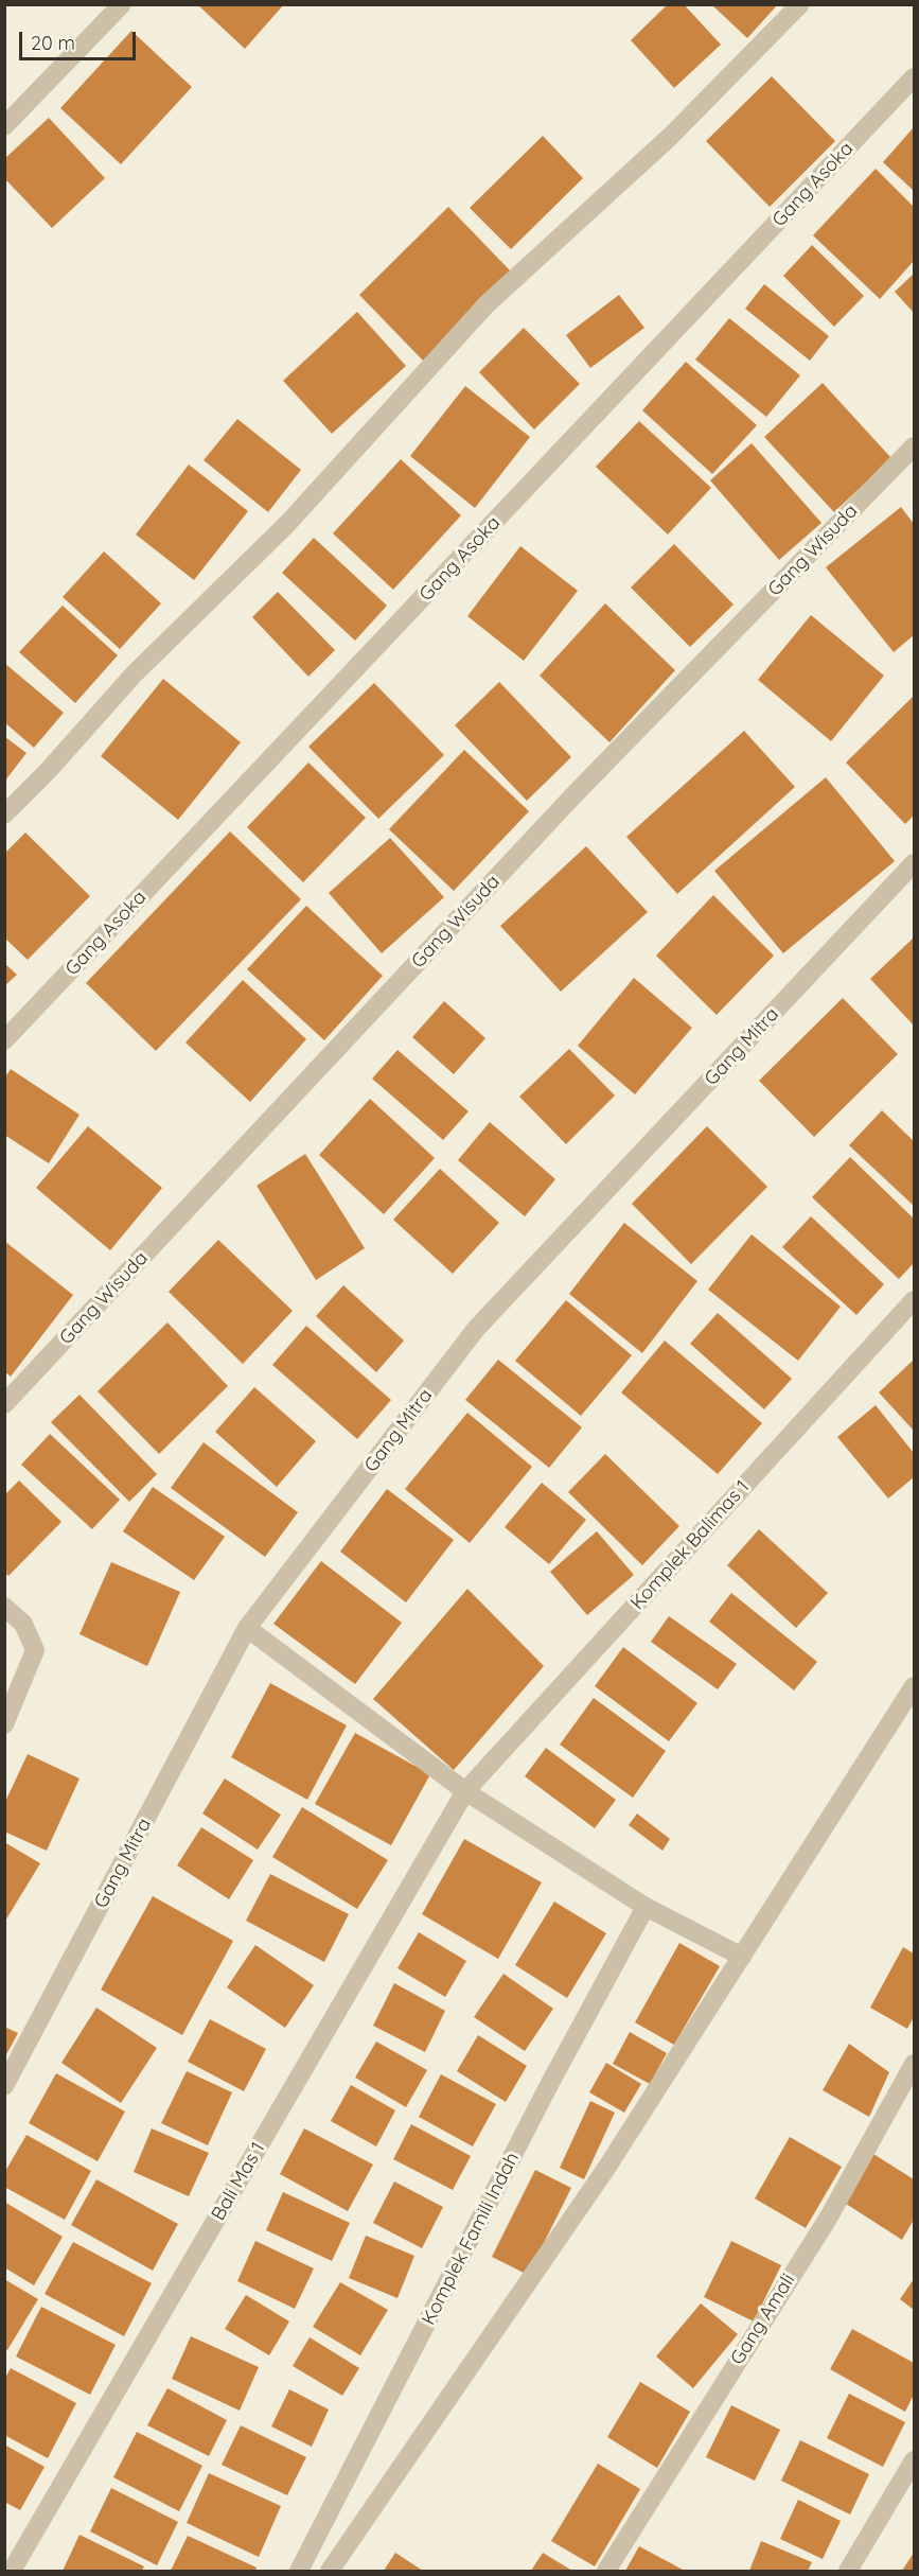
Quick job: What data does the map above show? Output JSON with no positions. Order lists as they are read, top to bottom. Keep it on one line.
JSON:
{"streets":{"street":["Gang Asoka","Gang Wisuda","Gang Mitra","Komplek Balimas 1","Bali Mas 1","Komplek Famili Indah","Gang Amali"]},"crossings":[["Komplek Balimas 1","Bali Mas 1"]],"scale_bar":"20 m"}
